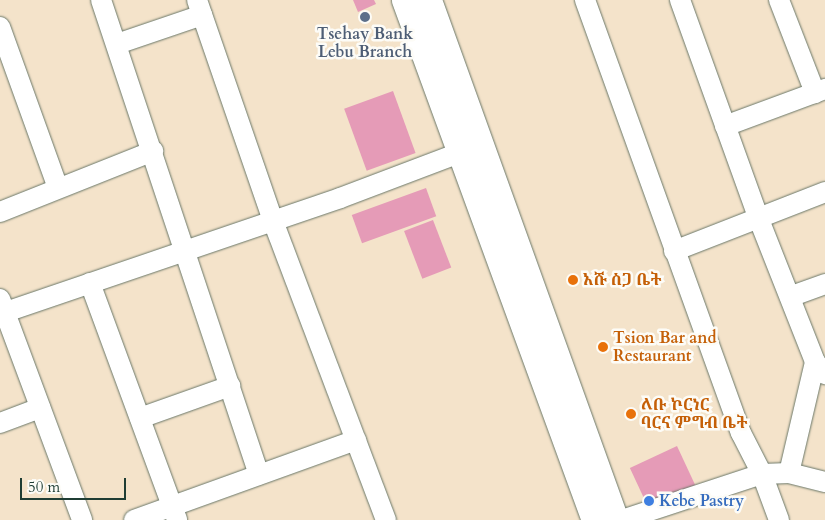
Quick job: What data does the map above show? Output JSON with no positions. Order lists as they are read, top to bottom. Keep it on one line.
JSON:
{"places":["Tsehay Bank Lebu Branch","አሹ ስጋ ቤት","Tsion Bar and Restaurant","ለቡ ኮርነር ባርና ምግብ ቤት","Kebe Pastry"],"scale_bar":"50 m"}
